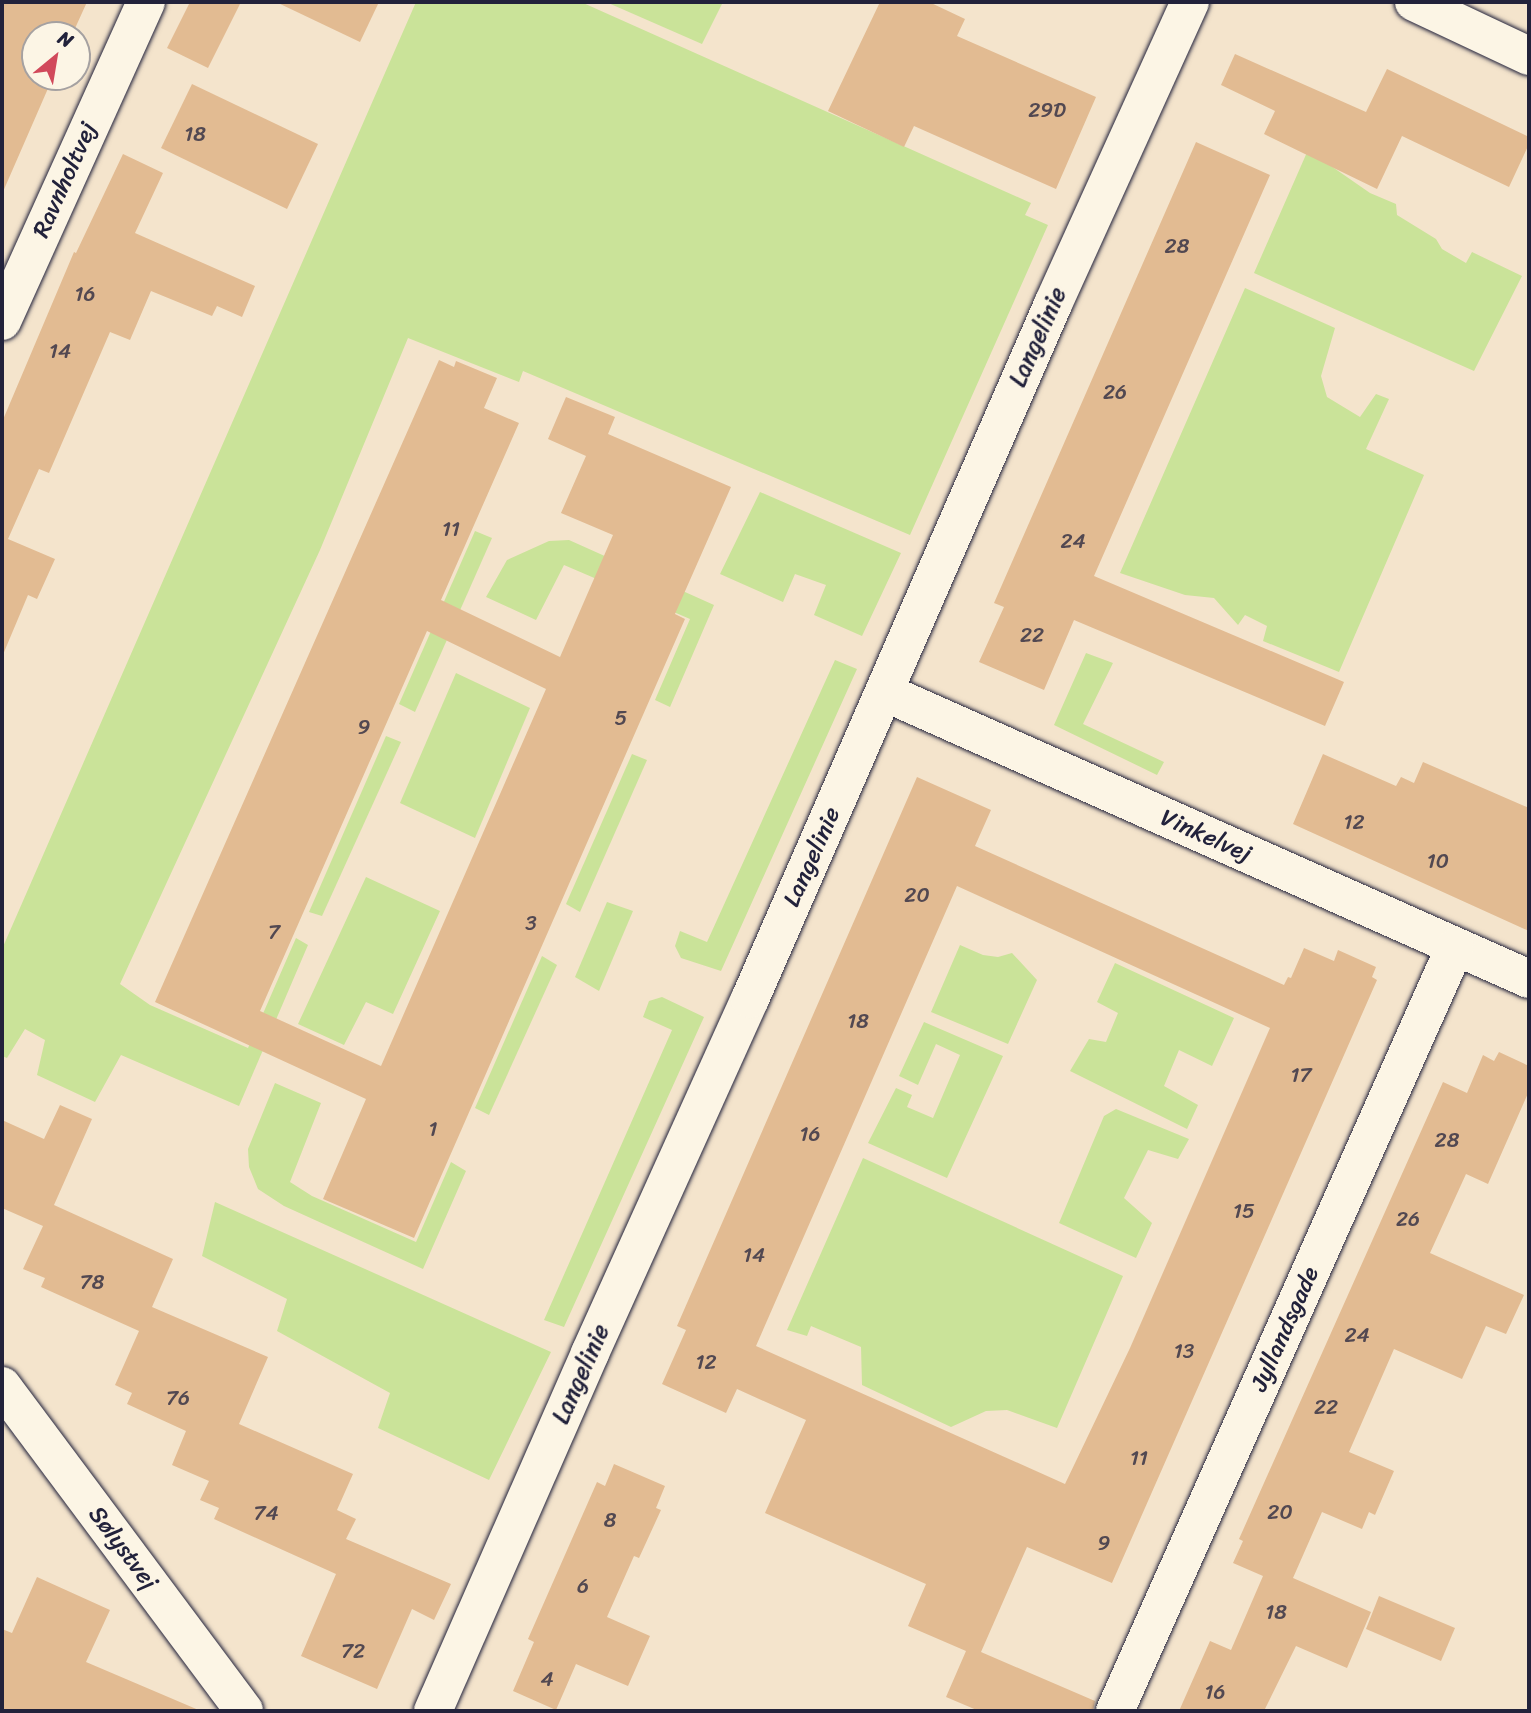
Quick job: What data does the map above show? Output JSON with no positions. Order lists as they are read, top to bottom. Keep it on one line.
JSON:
{"streets":{"street":["Ravnholtvej","Langelinie","Vinkelvej","Jyllandsgade","Sølystvej"]},"crossings":[["Langelinie","Vinkelvej"],["Vinkelvej","Jyllandsgade"]],"house_numbers":["29D","18","28","16","14","26","11","24","22","5","9","12","10","20","3","7","18","17","1","16","28","15","26","14","78","24","13","12","76","22","11","20","74","8","9","6","18","72","4","16"],"north":"top right"}
